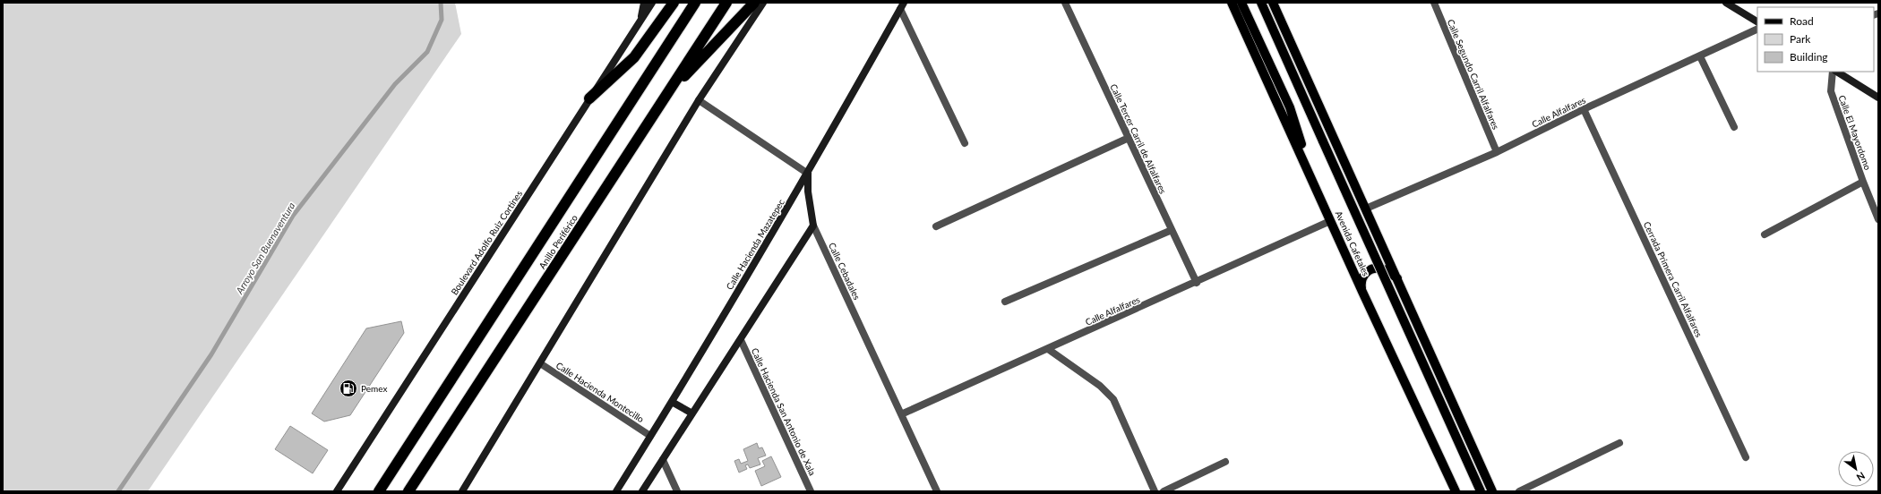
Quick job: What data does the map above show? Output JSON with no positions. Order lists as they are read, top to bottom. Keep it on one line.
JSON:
{"streets":{"highway":["Anillo Periférico"],"main road":["Boulevard Adolfo Ruiz Cortines","Avenida Cafetales","Calle Hacienda Mazatepec","Calle Cebadales"],"street":["Calle Segundo Carril Alfalfares","Calle Alfalfares","Calle El Mayordomo","Calle Tercer Carril de Alfalfares","Cerrada Primera Carril Alfalfares","Calle Hacienda Montecillo","Calle Hacienda San Antonio de Xala"]},"crossings":[["Calle Segundo Carril Alfalfares","Calle Alfalfares"],["Calle Alfalfares","Calle Tercer Carril de Alfalfares"],["Calle Alfalfares","Avenida Cafetales"],["Calle Alfalfares","Calle Cebadales"],["Calle Alfalfares","Cerrada Primera Carril Alfalfares"],["Calle Hacienda Mazatepec","Calle Cebadales"],["Calle Hacienda Mazatepec","Calle Hacienda Montecillo"]],"water":["Arroyo San Buenaventura"],"places":{"fuel station":["Pemex"]},"legend":["Road","Park","Building"],"north":"bottom right"}
